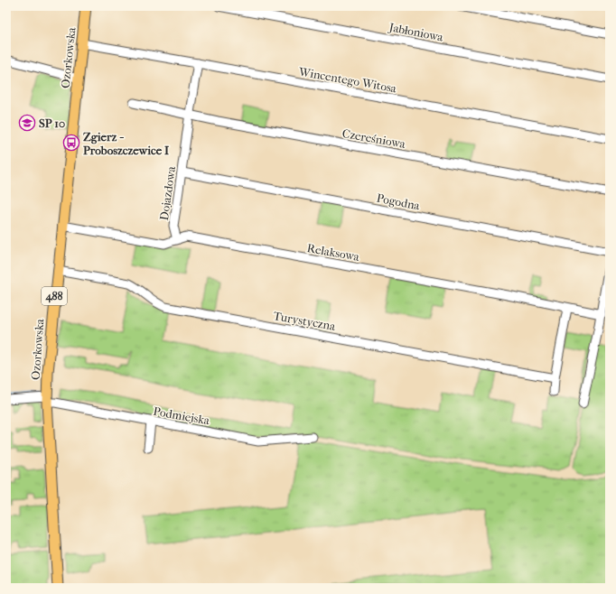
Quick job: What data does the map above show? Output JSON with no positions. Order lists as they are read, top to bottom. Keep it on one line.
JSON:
{"streets":{"main road":["Ozorkowska","488"],"street":["Jabłoniowa","Wincentego Witosa","Czereśniowa","Dojazdowa","Pogodna","Relaksowa","Turystyczna","Podmiejska"]},"crossings":[["Ozorkowska","Wincentego Witosa"],["Ozorkowska","Relaksowa"],["Ozorkowska","Turystyczna"],["Ozorkowska","Podmiejska"],["Wincentego Witosa","Dojazdowa"],["Czereśniowa","Dojazdowa"],["Dojazdowa","Pogodna"],["Dojazdowa","Relaksowa"]],"places":{"school or university":["SP 10"],"bus stop":["Zgierz - Proboszczewice I"]}}
